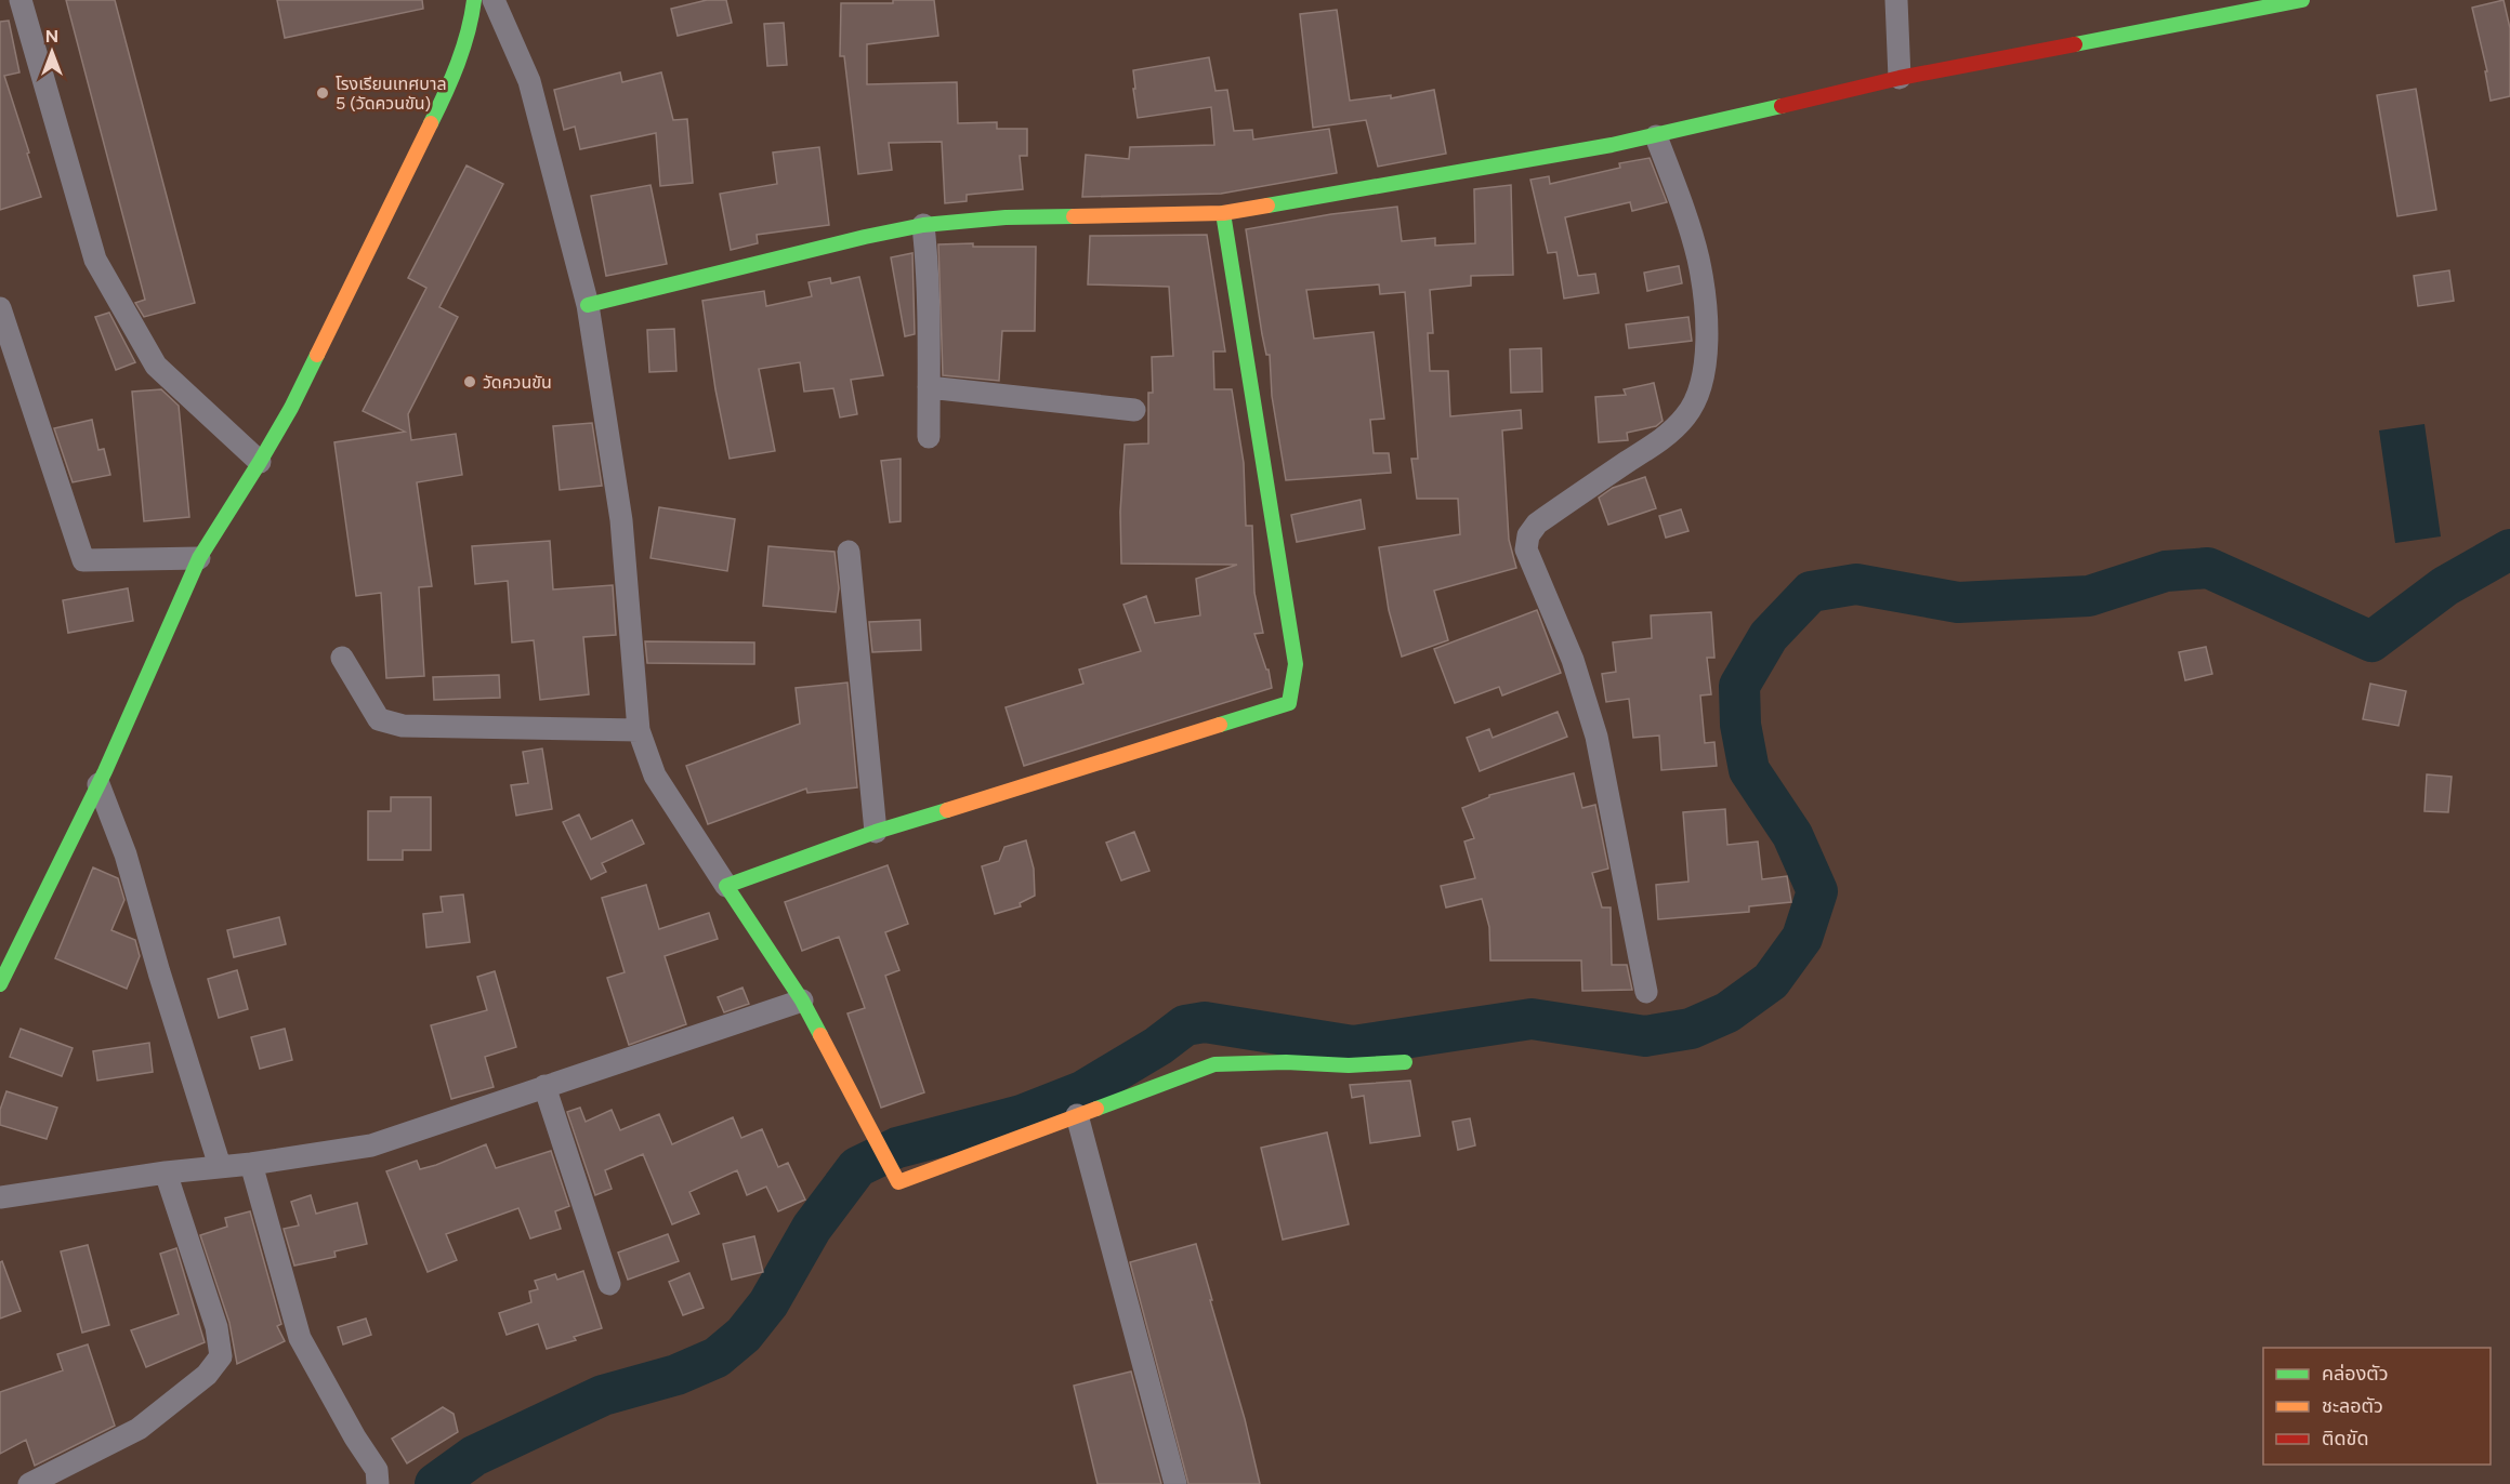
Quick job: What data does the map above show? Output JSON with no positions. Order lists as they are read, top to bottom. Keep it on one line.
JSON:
{"places":["โรงเรียนเทศบาล 5 (วัดควนขัน)","วัดควนขัน"],"legend":["คล่องตัว","ชะลอตัว","ติดขัด"],"north":"top"}
